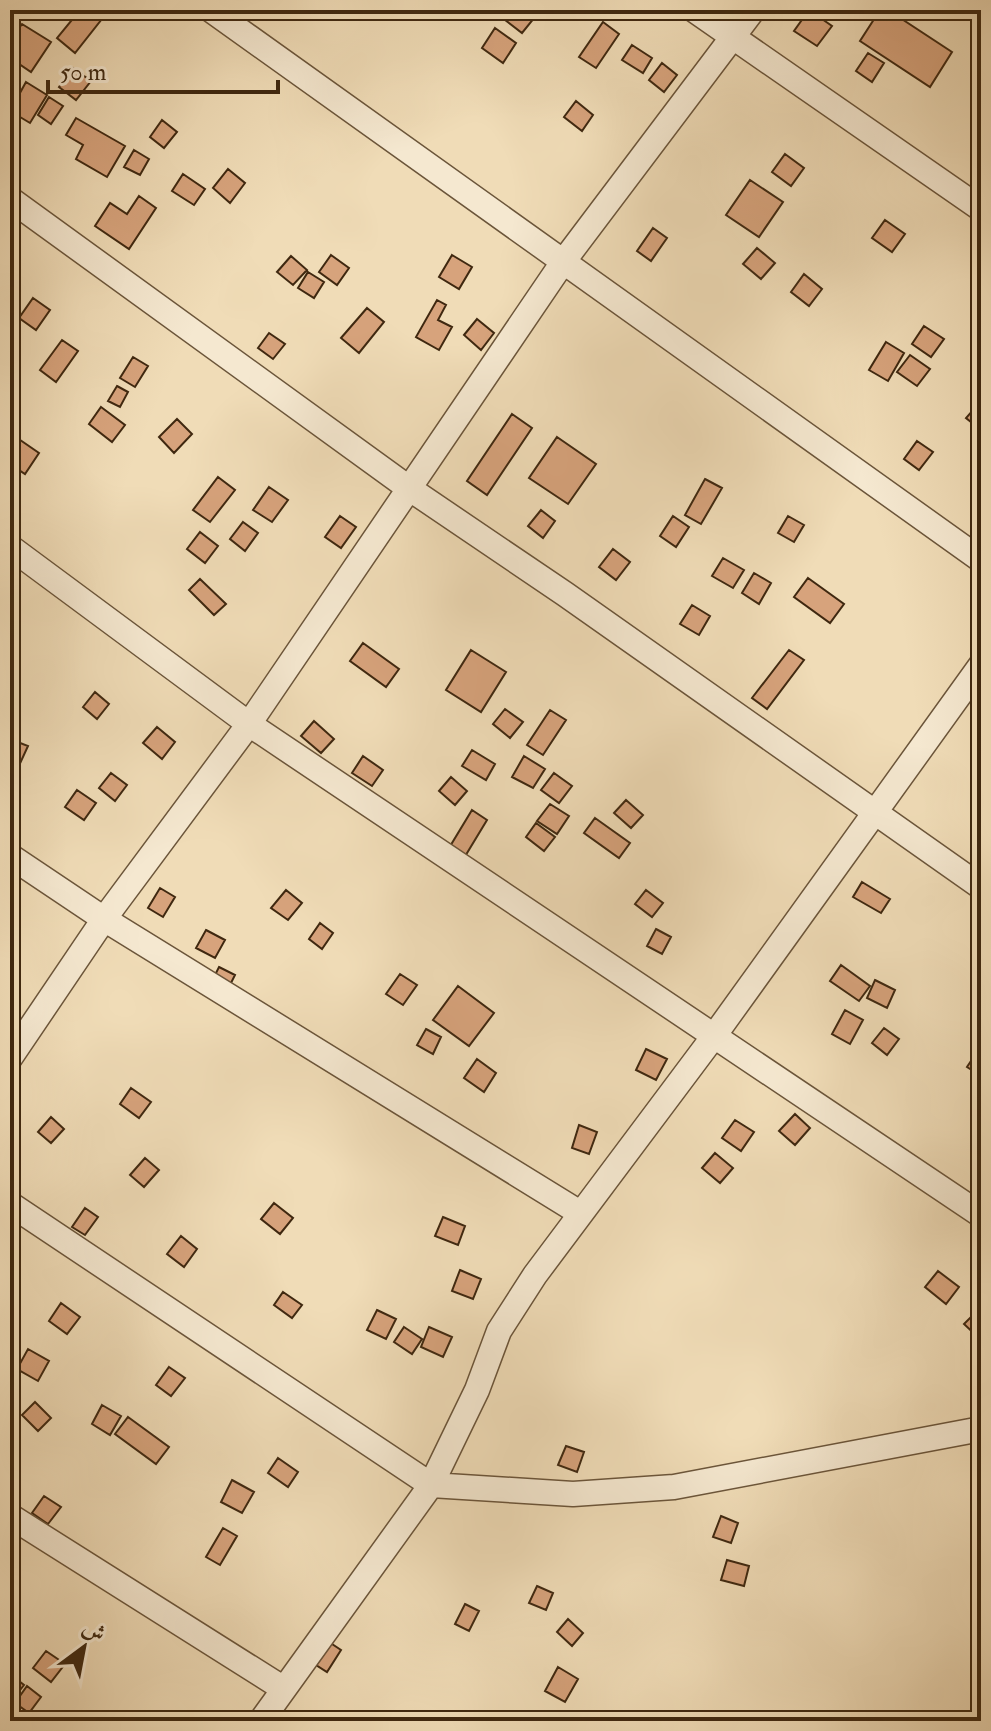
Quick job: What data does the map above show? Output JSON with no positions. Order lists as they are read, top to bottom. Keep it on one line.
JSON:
{"scale_bar":"50 m","north":"top right"}
